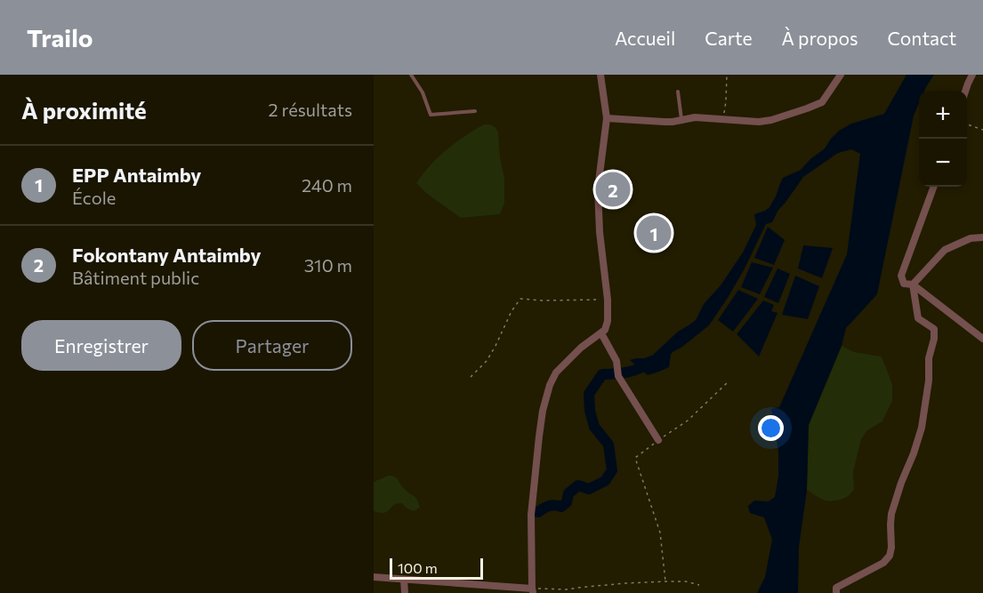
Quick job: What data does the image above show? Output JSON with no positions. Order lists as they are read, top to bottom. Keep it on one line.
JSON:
{"scale_bar":"100 m","page":{"header":"Trailo","nav":["Accueil","Carte","À propos","Contact"],"heading":["À proximité","2 résultats"],"map_buttons":["+","−"],"list":[{"mark":"1","name":"EPP Antaimby","note":"École","value":"240 m"},{"mark":"2","name":"Fokontany Antaimby","note":"Bâtiment public","value":"310 m"}],"pins":["2","1"],"buttons":["Enregistrer","Partager"],"scale":"100 m"}}
